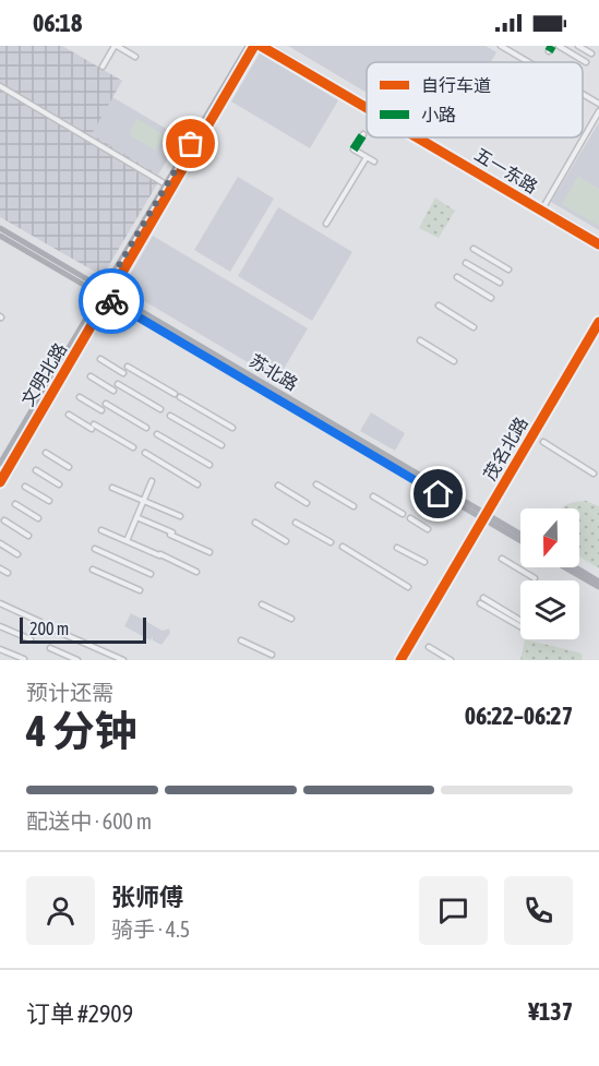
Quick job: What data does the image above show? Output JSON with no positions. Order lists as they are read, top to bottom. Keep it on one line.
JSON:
{"streets":{"street":["五一东路","苏北路","文明北路","茂名北路"]},"crossings":[["苏北路","文明北路"],["苏北路","茂名北路"]],"legend":["自行车道","小路"],"scale_bar":"200 m","north":"bottom","page":{"status":"06:18","scale":"200 m","heading":["4 分钟","预计还需","06:22–06:27"],"panel":["张师傅","骑手 · 4.5","订单 #2909","¥137"],"bar":"配送中 · 600 m"}}
